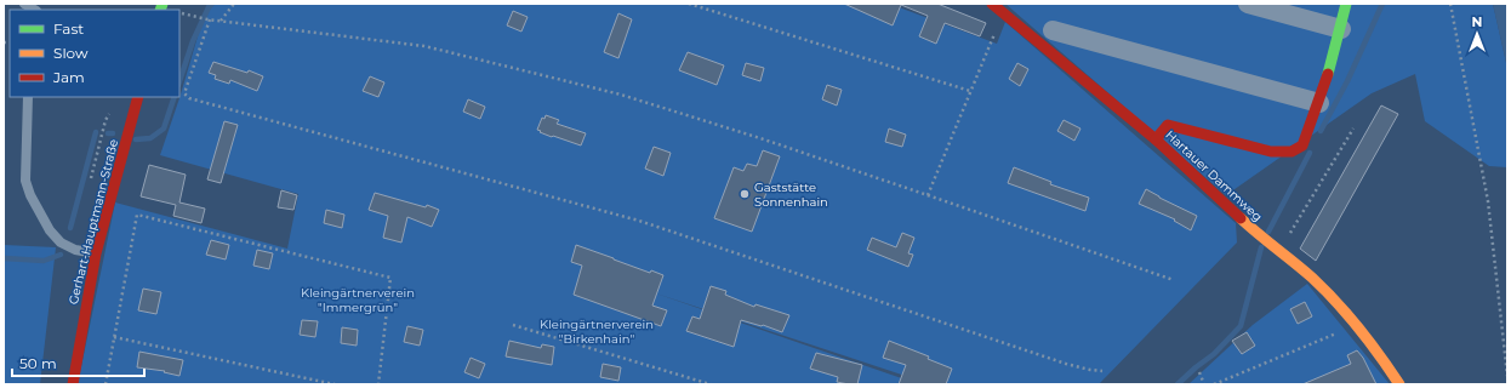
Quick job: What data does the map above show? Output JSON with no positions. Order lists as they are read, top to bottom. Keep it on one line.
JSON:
{"streets":{"street":["Hartauer Dammweg","Gerhart-Hauptmann-Straße"]},"parks":["Kleingärtnerverein \"Immergrün\"","Kleingärtnerverein \"Birkenhain\""],"places":["Gaststätte Sonnenhain"],"legend":["Fast","Slow","Jam"],"scale_bar":"50 m","north":"top"}
